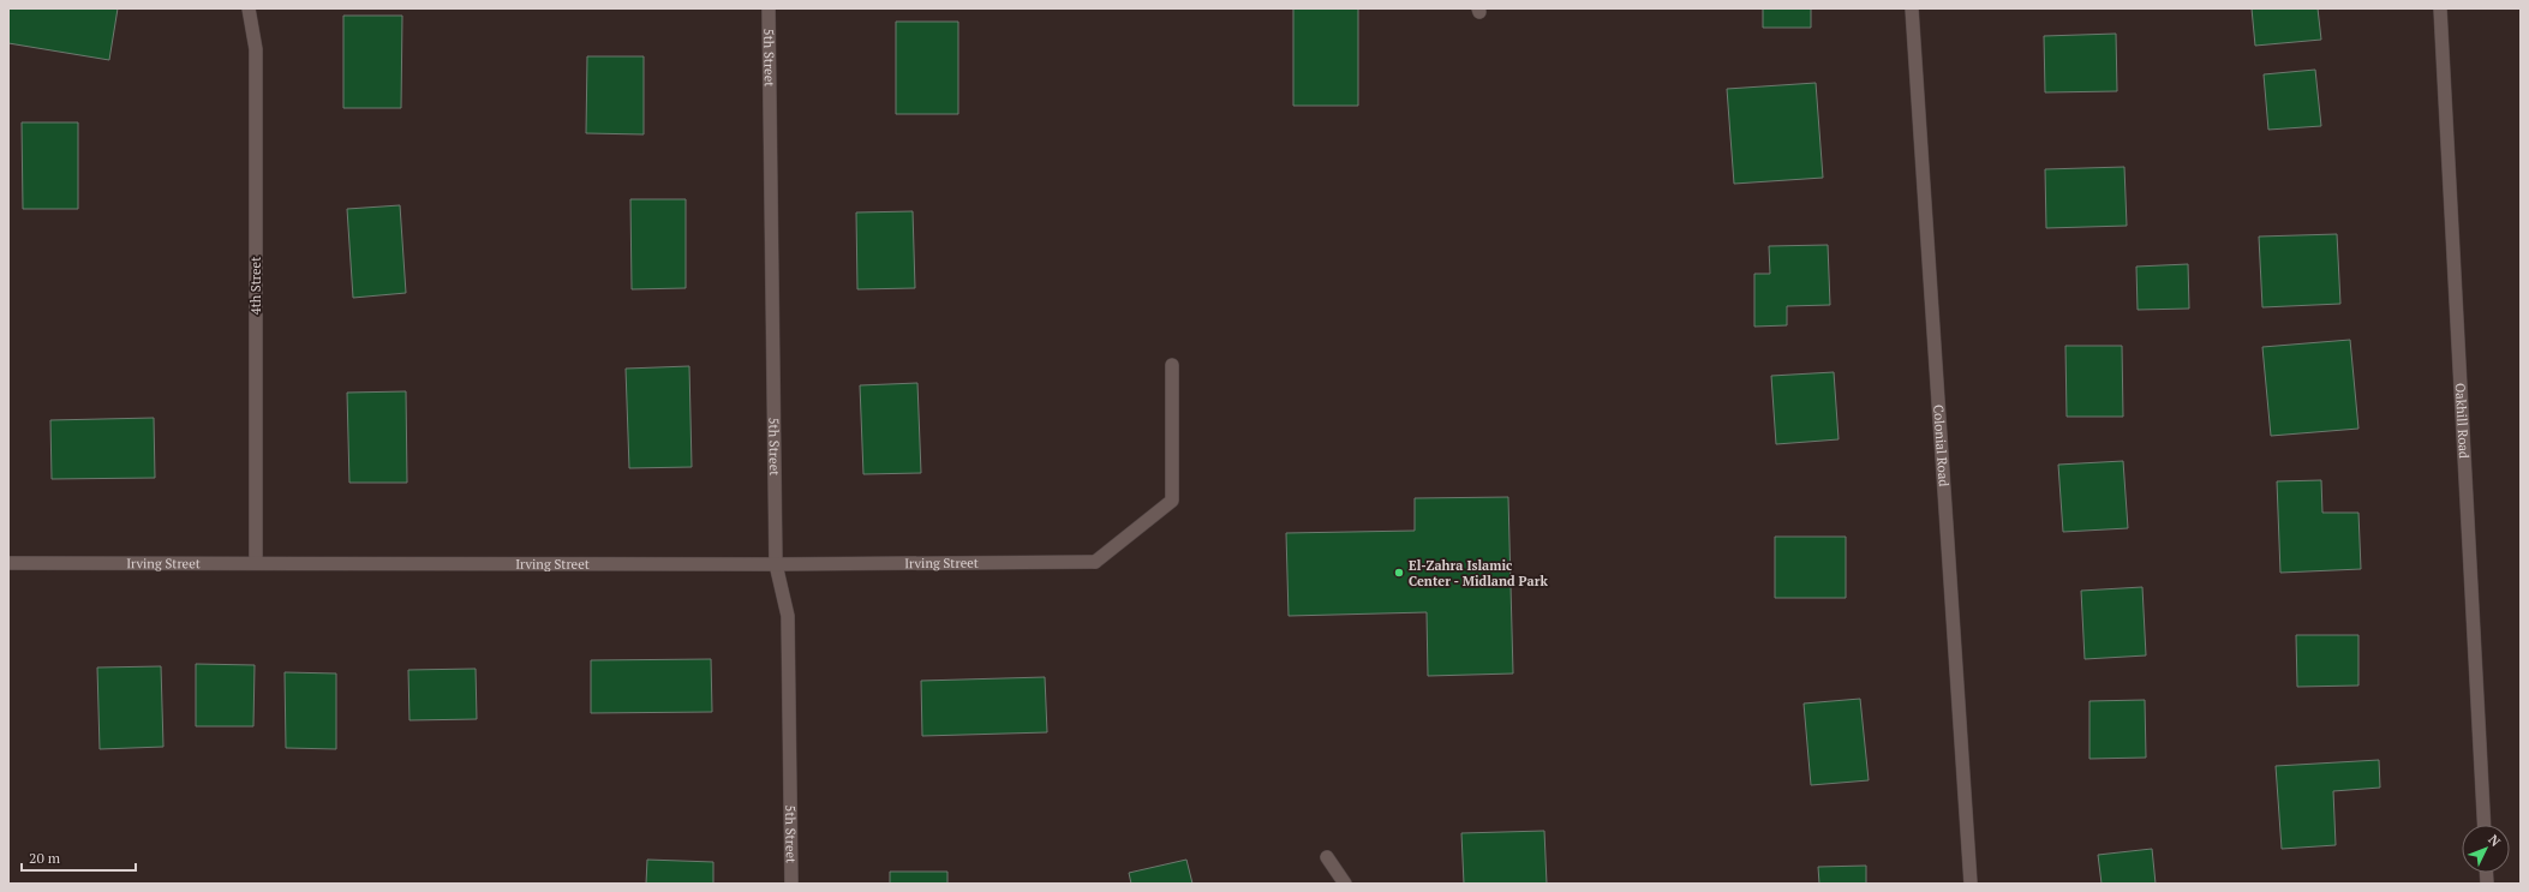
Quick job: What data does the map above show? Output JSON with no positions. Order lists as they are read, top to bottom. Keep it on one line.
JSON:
{"streets":{"street":["5th Street","4th Street","Oakhill Road","Colonial Road","Irving Street"]},"crossings":[["5th Street","Irving Street"],["4th Street","Irving Street"]],"places":["El-Zahra Islamic Center - Midland Park"],"scale_bar":"20 m","north":"top right"}
